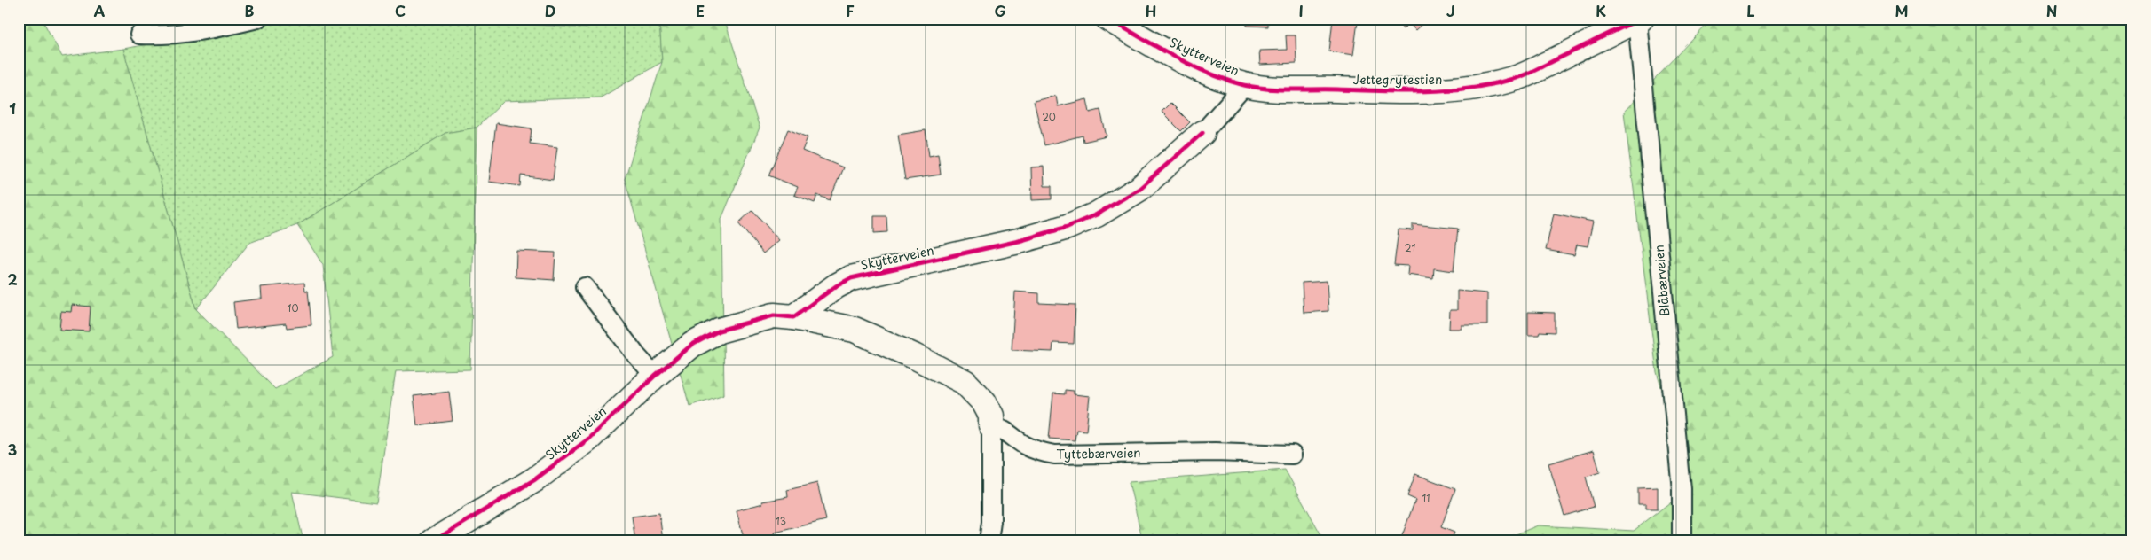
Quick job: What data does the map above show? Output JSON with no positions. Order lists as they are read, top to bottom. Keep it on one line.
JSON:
{"streets":{"street":["Skytterveien","Jettegrytestien"],"lane":["Blåbærveien","Tyttebærveien"]},"crossings":[["Skytterveien","Jettegrytestien"],["Jettegrytestien","Blåbærveien"]],"house_numbers":["20","21","10","11","13"],"grid":{"columns":["A","B","C","D","E","F","G","H","I","J","K","L","M","N"],"rows":["1","2","3"]}}
